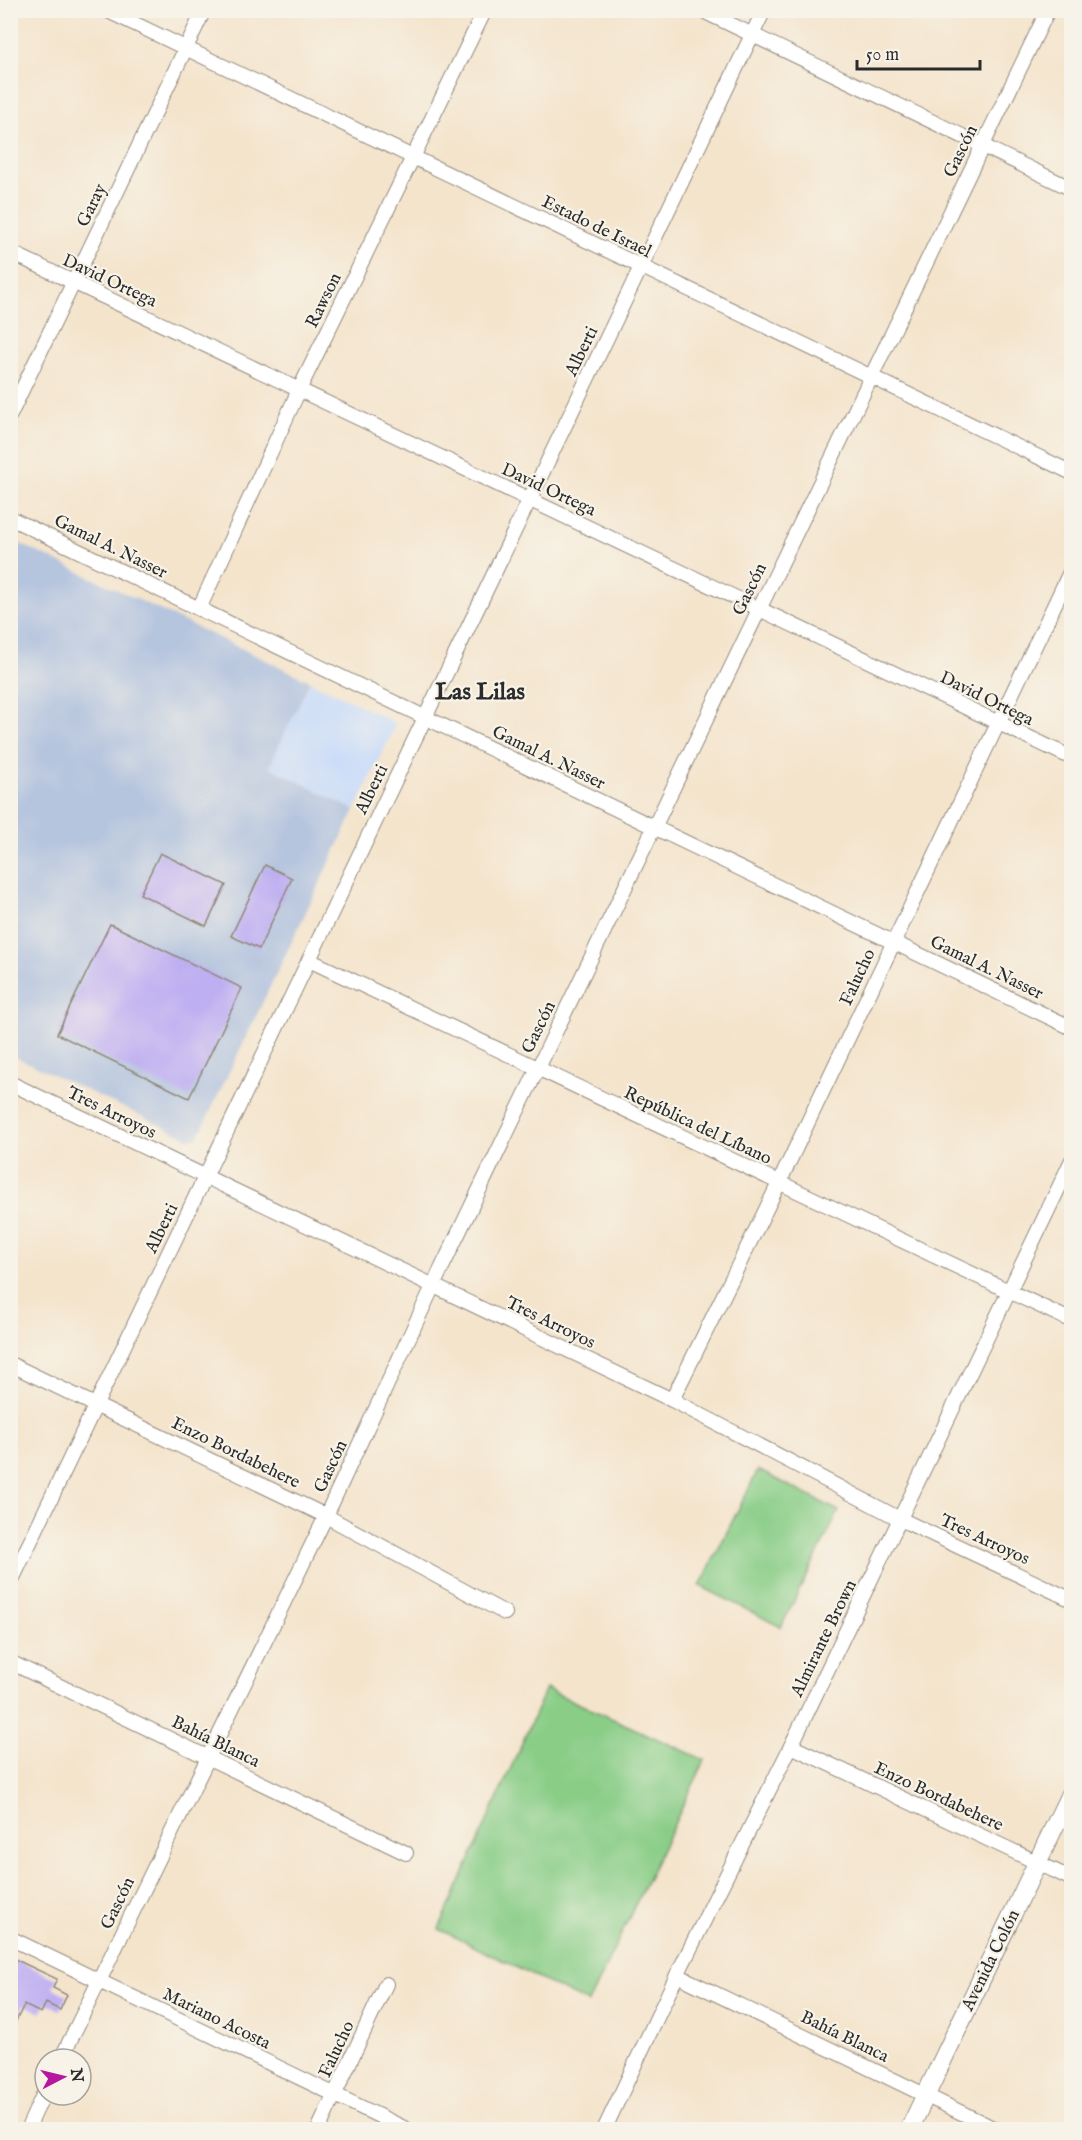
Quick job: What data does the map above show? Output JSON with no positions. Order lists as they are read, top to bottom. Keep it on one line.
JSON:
{"streets":{"main road":["Avenida Colón"],"street":["Gascón","Garay","Estado de Israel","David Ortega","Rawson","Alberti","Gamal A. Nasser","Falucho","Tres Arroyos","República del Líbano","Enzo Bordabehere","Almirante Brown","Bahía Blanca","Mariano Acosta"]},"crossings":[["Gascón","Estado de Israel"],["Gascón","David Ortega"],["Gascón","Gamal A. Nasser"],["Gascón","Tres Arroyos"],["Gascón","República del Líbano"],["Gascón","Enzo Bordabehere"],["Gascón","Bahía Blanca"],["Gascón","Mariano Acosta"],["Garay","Estado de Israel"],["Garay","David Ortega"],["Estado de Israel","Rawson"],["Estado de Israel","Alberti"],["David Ortega","Rawson"],["David Ortega","Alberti"],["David Ortega","Falucho"],["Rawson","Gamal A. Nasser"],["Alberti","Gamal A. Nasser"],["Alberti","Tres Arroyos"],["Alberti","República del Líbano"],["Alberti","Enzo Bordabehere"],["Gamal A. Nasser","Falucho"],["Falucho","Tres Arroyos"],["Falucho","República del Líbano"],["Falucho","Mariano Acosta"],["Tres Arroyos","Almirante Brown"],["República del Líbano","Almirante Brown"],["Enzo Bordabehere","Almirante Brown"],["Enzo Bordabehere","Avenida Colón"],["Almirante Brown","Bahía Blanca"],["Bahía Blanca","Avenida Colón"]],"districts":["Las Lilas"],"scale_bar":"50 m","north":"right"}
